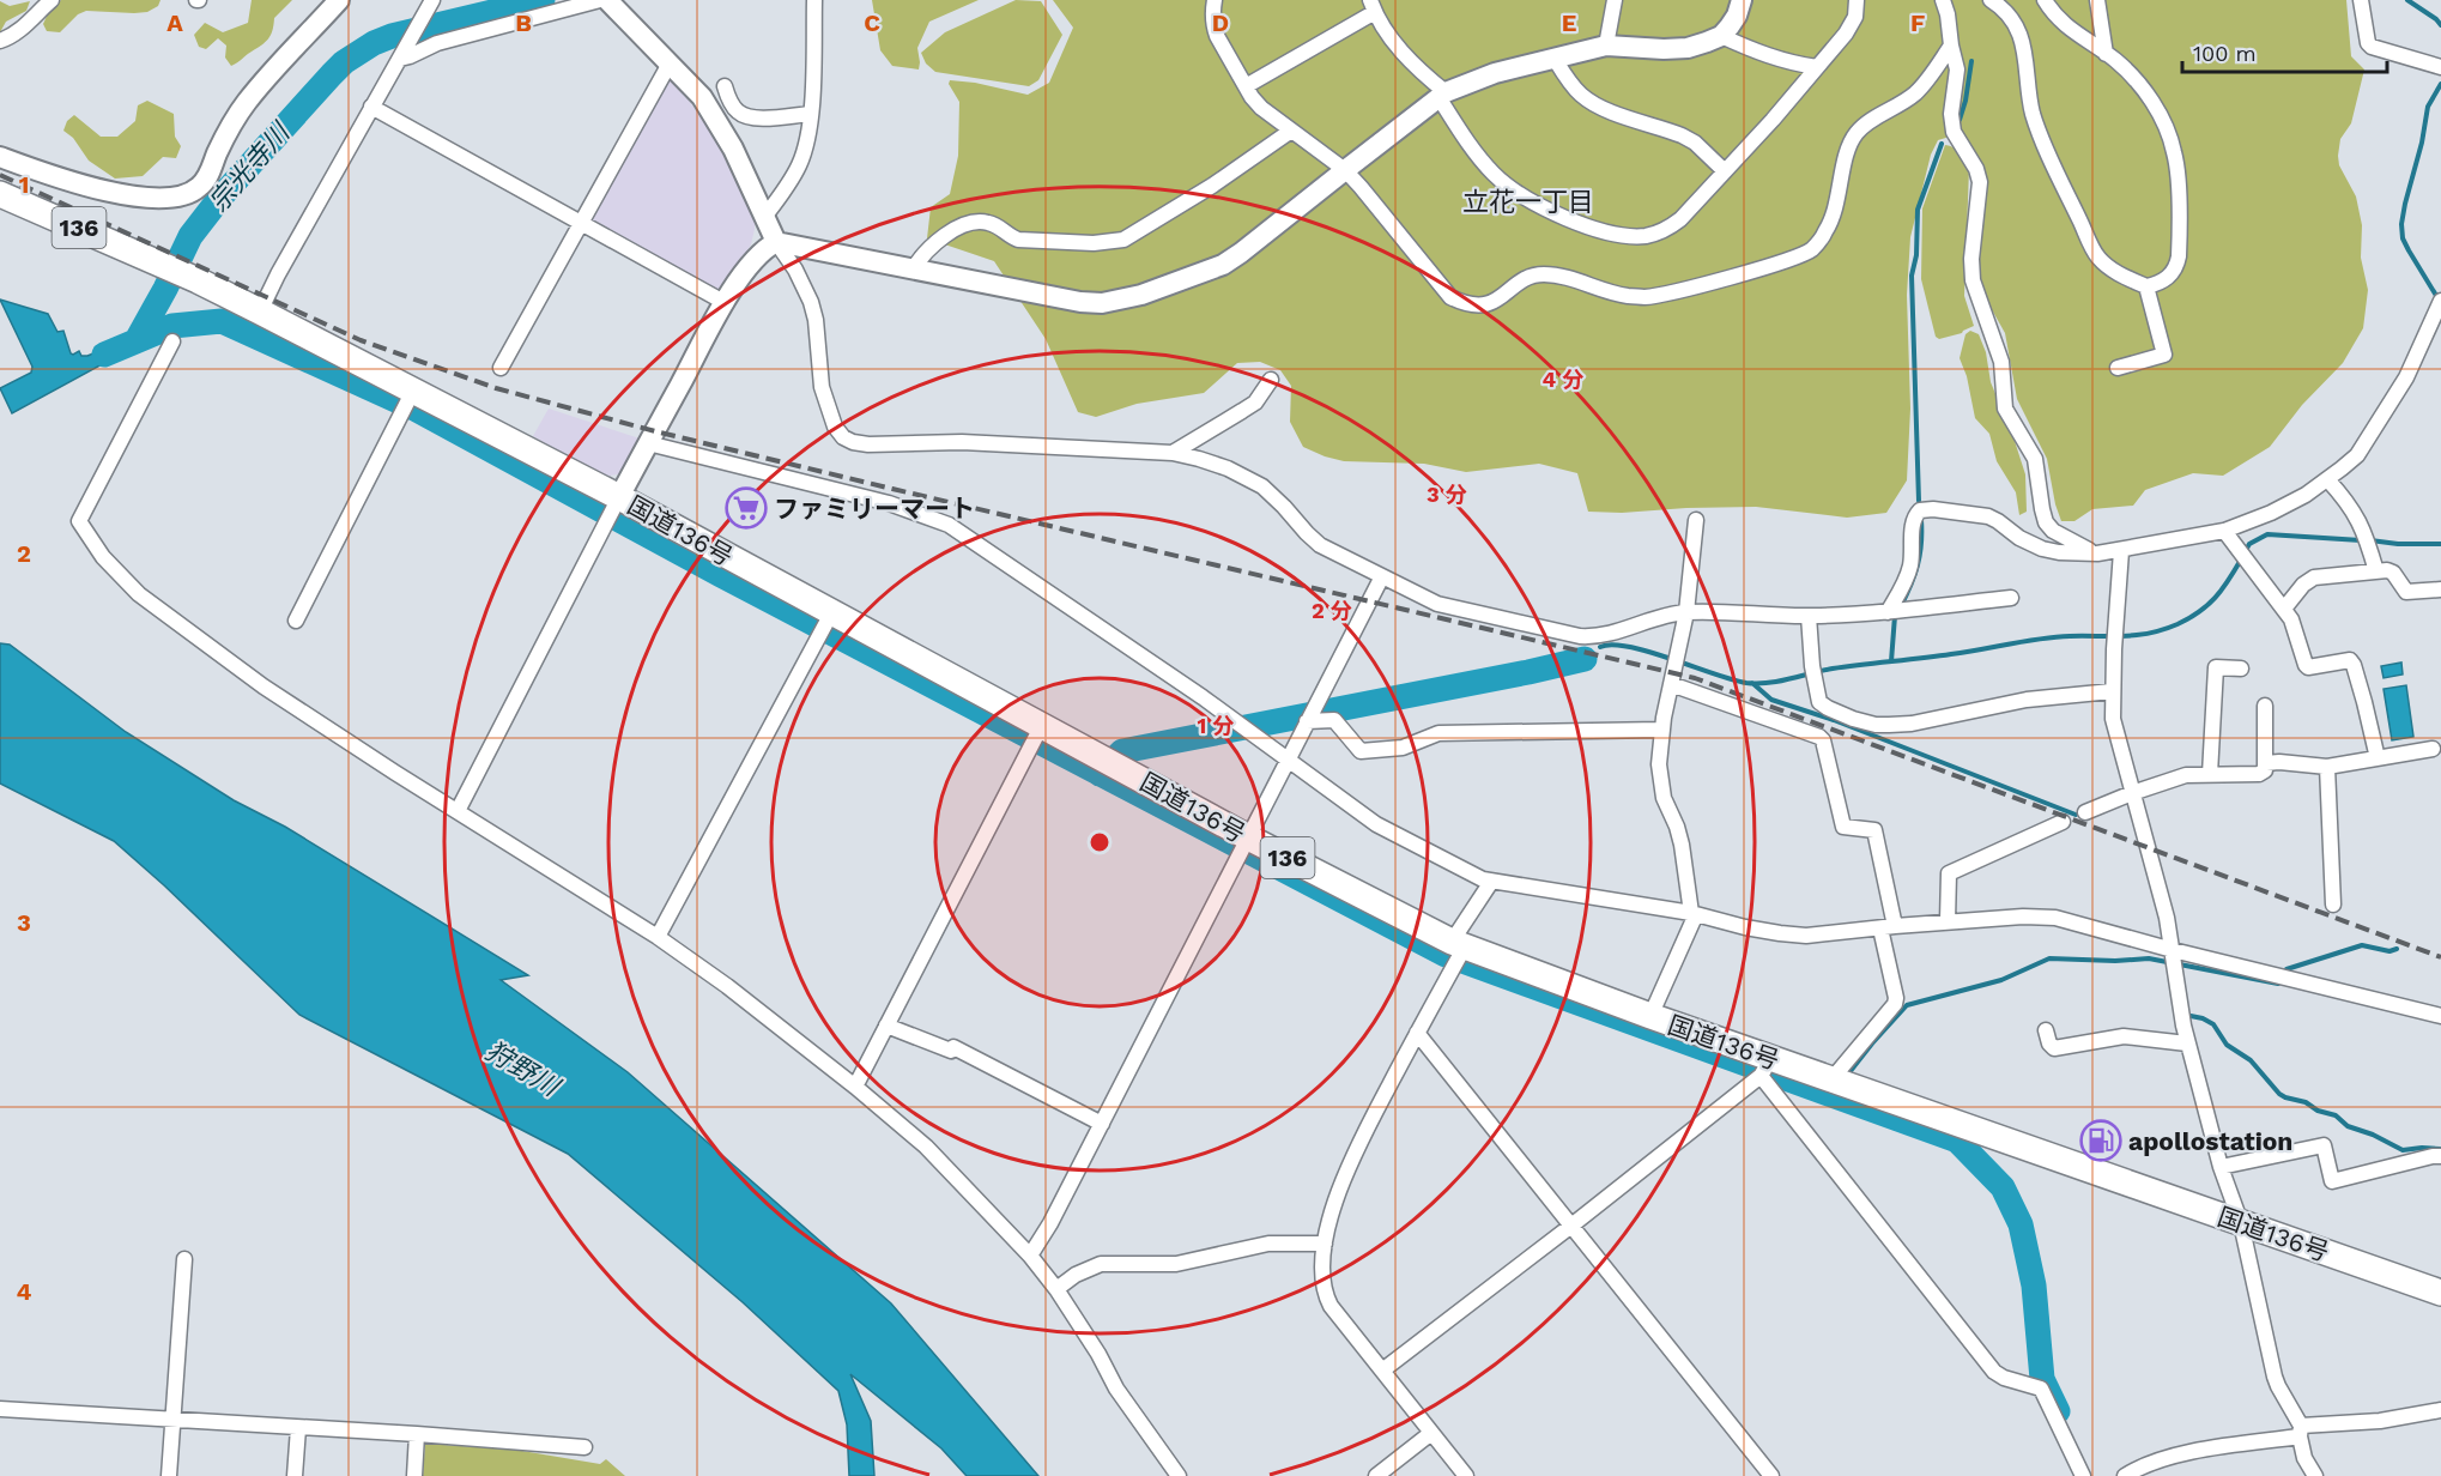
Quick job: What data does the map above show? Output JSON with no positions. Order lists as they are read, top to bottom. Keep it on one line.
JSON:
{"streets":{"highway":["136","国道136号"]},"districts":["立花一丁目"],"water":["宗光寺川","狩野川"],"places":{"supermarket":["ファミリーマート"],"fuel station":["apollostation"]},"scale_bar":"100 m","grid":{"columns":["A","B","C","D","E","F"],"rows":["1","2","3","4"]},"rings":["4 分","3 分","2 分","1 分"]}
